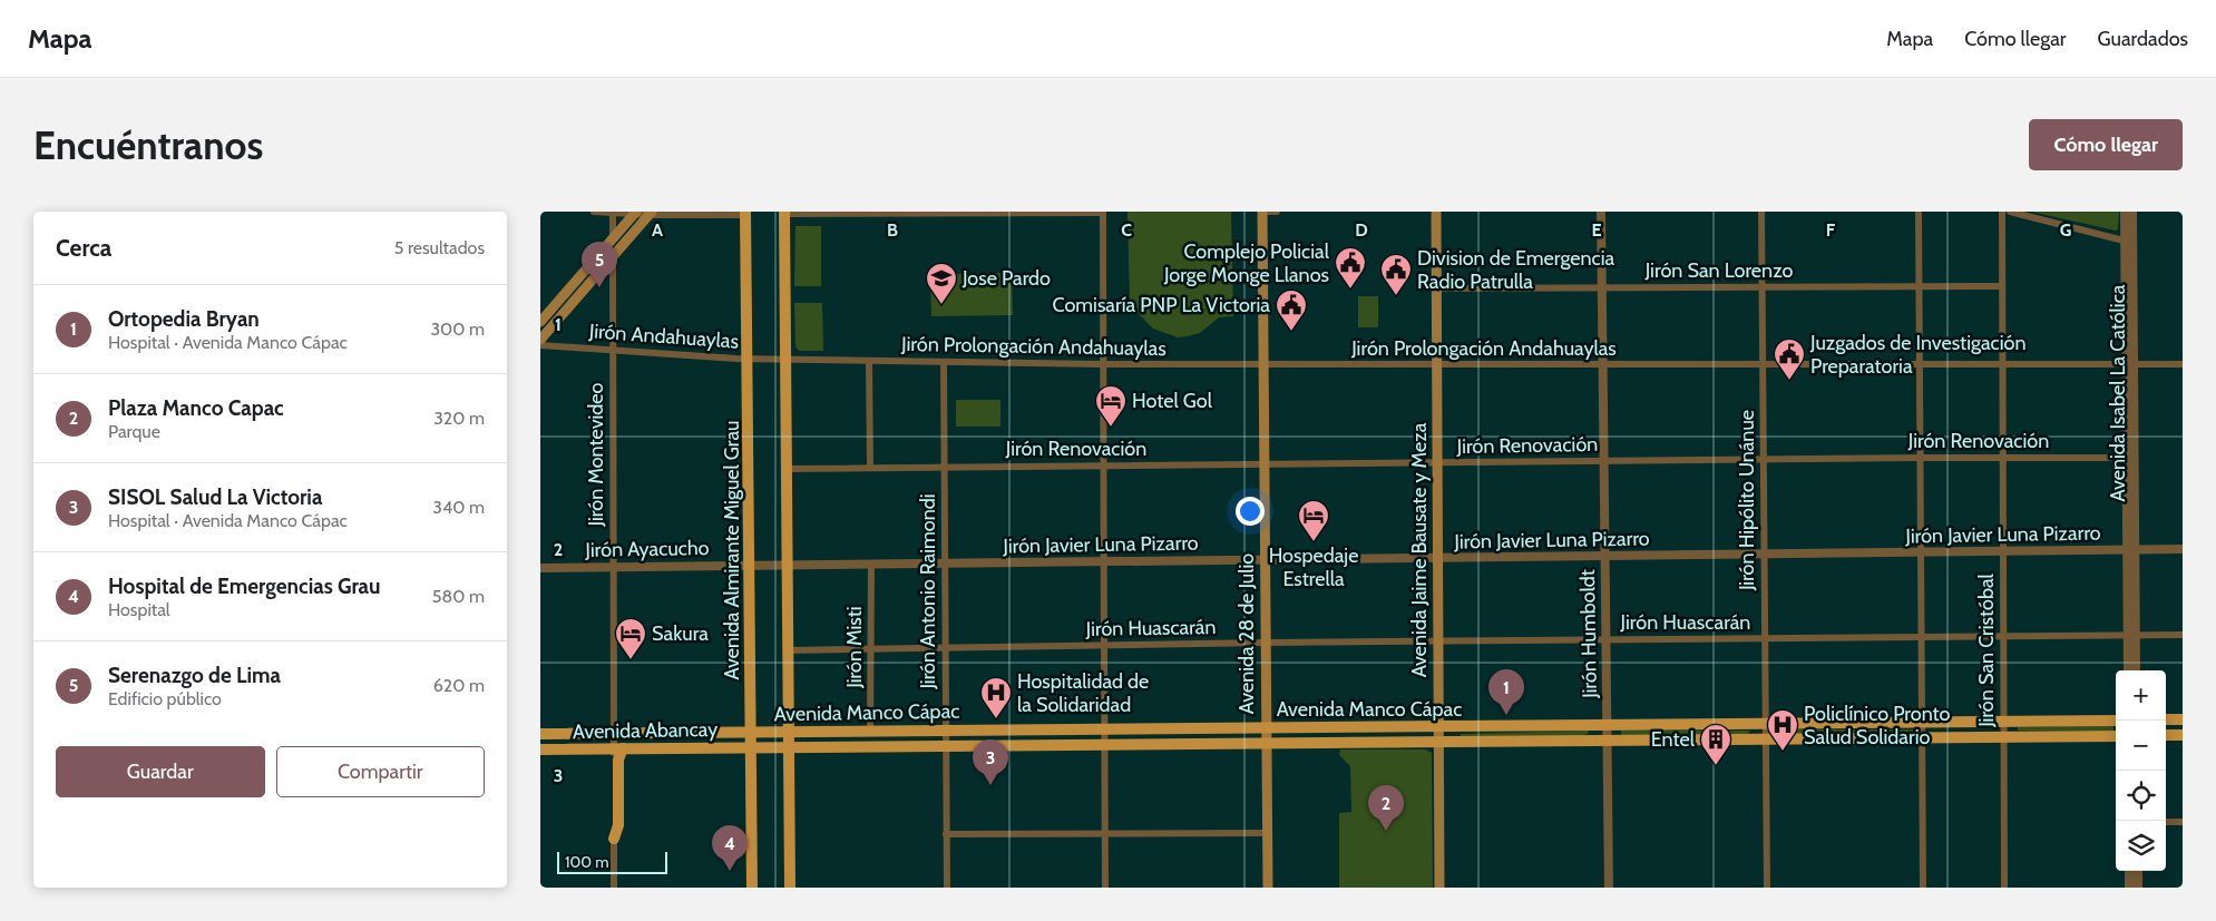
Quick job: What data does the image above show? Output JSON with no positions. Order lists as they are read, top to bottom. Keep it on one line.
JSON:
{"streets":{"main road":["Avenida Almirante Miguel Grau","Avenida Jaime Bausate y Meza","Avenida 28 de Julio","Avenida Manco Cápac","Avenida Abancay"],"street":["Jirón San Lorenzo","Jirón Andahuaylas","Jirón Prolongación Andahuaylas","Avenida Isabel La Católica","Jirón Renovación","Jirón Montevideo","Jirón Hipólito Unánue","Jirón Javier Luna Pizarro","Jirón Ayacucho","Jirón Antonio Raimondi","Jirón Huascarán","Jirón Humboldt","Jirón Misti","Jirón San Cristóbal"]},"crossings":[["Jirón San Lorenzo","Jirón Hipólito Unánue"],["Jirón San Lorenzo","Avenida Jaime Bausate y Meza"],["Jirón San Lorenzo","Jirón Humboldt"],["Jirón San Lorenzo","Jirón San Cristóbal"],["Jirón Andahuaylas","Jirón Prolongación Andahuaylas"],["Jirón Andahuaylas","Jirón Montevideo"],["Jirón Andahuaylas","Avenida Almirante Miguel Grau"],["Jirón Prolongación Andahuaylas","Avenida Isabel La Católica"],["Jirón Prolongación Andahuaylas","Jirón Hipólito Unánue"],["Jirón Prolongación Andahuaylas","Avenida Jaime Bausate y Meza"],["Jirón Prolongación Andahuaylas","Jirón Antonio Raimondi"],["Jirón Prolongación Andahuaylas","Avenida 28 de Julio"],["Jirón Prolongación Andahuaylas","Jirón Humboldt"],["Jirón Prolongación Andahuaylas","Jirón San Cristóbal"],["Avenida Isabel La Católica","Jirón Renovación"],["Avenida Isabel La Católica","Jirón Javier Luna Pizarro"],["Avenida Isabel La Católica","Jirón Huascarán"],["Jirón Renovación","Jirón Hipólito Unánue"],["Jirón Renovación","Avenida Jaime Bausate y Meza"],["Jirón Renovación","Jirón Antonio Raimondi"],["Jirón Renovación","Avenida 28 de Julio"],["Jirón Renovación","Jirón Humboldt"],["Jirón Renovación","Jirón San Cristóbal"],["Jirón Montevideo","Jirón Ayacucho"],["Jirón Montevideo","Avenida Abancay"],["Jirón Hipólito Unánue","Jirón Javier Luna Pizarro"],["Jirón Hipólito Unánue","Jirón Huascarán"],["Jirón Hipólito Unánue","Avenida Manco Cápac"],["Jirón Javier Luna Pizarro","Jirón Ayacucho"],["Jirón Javier Luna Pizarro","Avenida Jaime Bausate y Meza"],["Jirón Javier Luna Pizarro","Jirón Antonio Raimondi"],["Jirón Javier Luna Pizarro","Avenida 28 de Julio"],["Jirón Javier Luna Pizarro","Jirón Humboldt"],["Jirón Javier Luna Pizarro","Jirón Misti"],["Jirón Javier Luna Pizarro","Jirón San Cristóbal"],["Jirón Ayacucho","Avenida Almirante Miguel Grau"],["Avenida Almirante Miguel Grau","Avenida Manco Cápac"],["Avenida Almirante Miguel Grau","Avenida Abancay"],["Avenida Jaime Bausate y Meza","Jirón Huascarán"],["Avenida Jaime Bausate y Meza","Avenida Manco Cápac"],["Jirón Antonio Raimondi","Jirón Huascarán"],["Jirón Antonio Raimondi","Avenida Manco Cápac"],["Jirón Huascarán","Avenida 28 de Julio"],["Jirón Huascarán","Jirón Humboldt"],["Jirón Huascarán","Jirón Misti"],["Jirón Huascarán","Jirón San Cristóbal"],["Avenida 28 de Julio","Avenida Manco Cápac"],["Jirón Humboldt","Avenida Manco Cápac"],["Jirón Misti","Avenida Manco Cápac"],["Jirón San Cristóbal","Avenida Manco Cápac"],["Avenida Manco Cápac","Avenida Abancay"]],"places":{"public building":["Complejo Policial Jorge Monge Llanos","Division de Emergencia Radio Patrulla","Comisaría PNP La Victoria","Juzgados de Investigación Preparatoria"],"school or university":["Jose Pardo"],"hotel":["Hotel Gol","Hospedaje Estrella","Sakura"],"hospital":["Hospitalidad de la Solidaridad","Policlínico Pronto Salud Solidario"],"building":["Entel"]},"scale_bar":"100 m","page":{"header":"Mapa","nav":["Mapa","Cómo llegar","Guardados"],"buttons":["Cómo llegar",["Guardar","Compartir"]],"title":"Encuéntranos","heading":["Cerca","5 resultados"],"pins":["5","1","3","2","4"],"list":[{"mark":"1","name":"Ortopedia Bryan","note":"Hospital · Avenida Manco Cápac","value":"300 m"},{"mark":"2","name":"Plaza Manco Capac","note":"Parque","value":"320 m"},{"mark":"3","name":"SISOL Salud La Victoria","note":"Hospital · Avenida Manco Cápac","value":"340 m"},{"mark":"4","name":"Hospital de Emergencias Grau","note":"Hospital","value":"580 m"},{"mark":"5","name":"Serenazgo de Lima","note":"Edificio público","value":"620 m"}],"map_buttons":["+","−"],"scale":"100 m"},"grid":{"columns":["A","B","C","D","E","F","G"],"rows":["1","2","3"]}}
